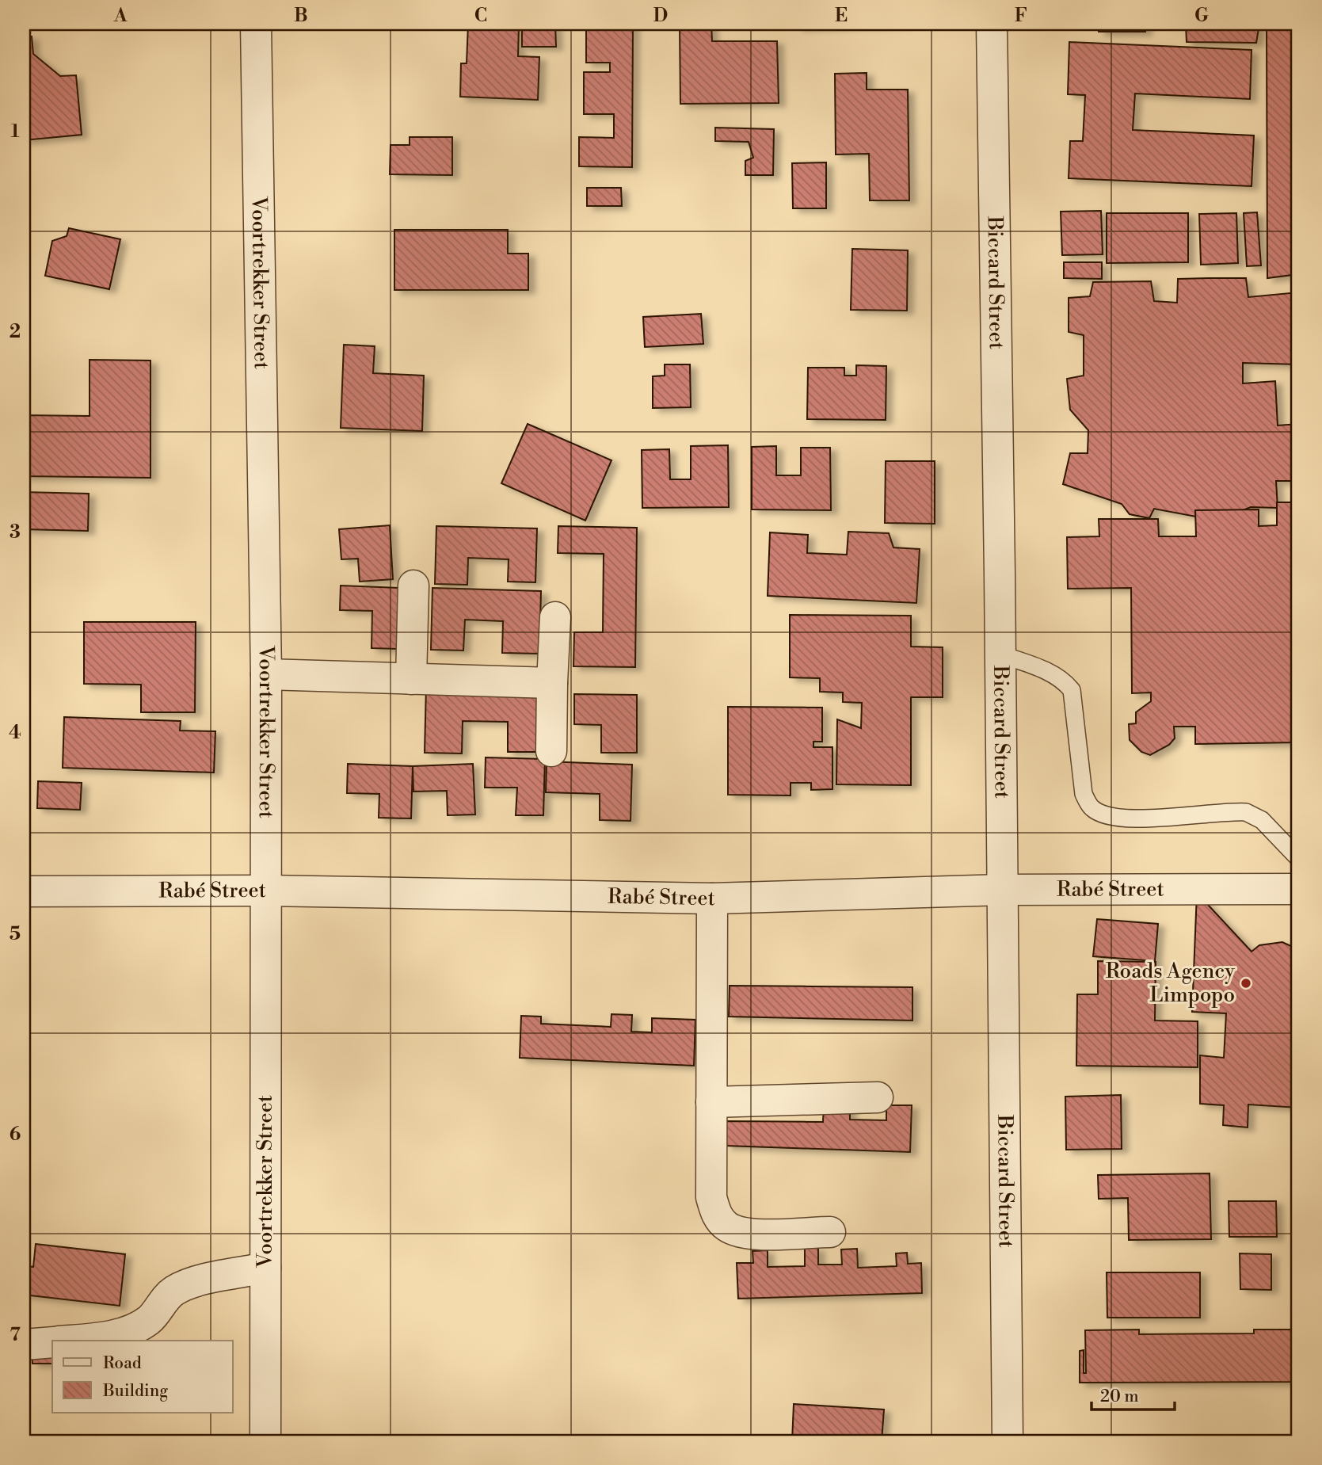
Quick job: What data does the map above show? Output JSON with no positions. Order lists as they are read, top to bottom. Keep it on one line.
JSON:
{"streets":{"street":["Voortrekker Street","Biccard Street","Rabé Street"]},"crossings":[["Voortrekker Street","Rabé Street"],["Biccard Street","Rabé Street"]],"places":["Roads Agency Limpopo"],"legend":["Road","Building"],"scale_bar":"20 m","grid":{"columns":["A","B","C","D","E","F","G"],"rows":["1","2","3","4","5","6","7"]}}
